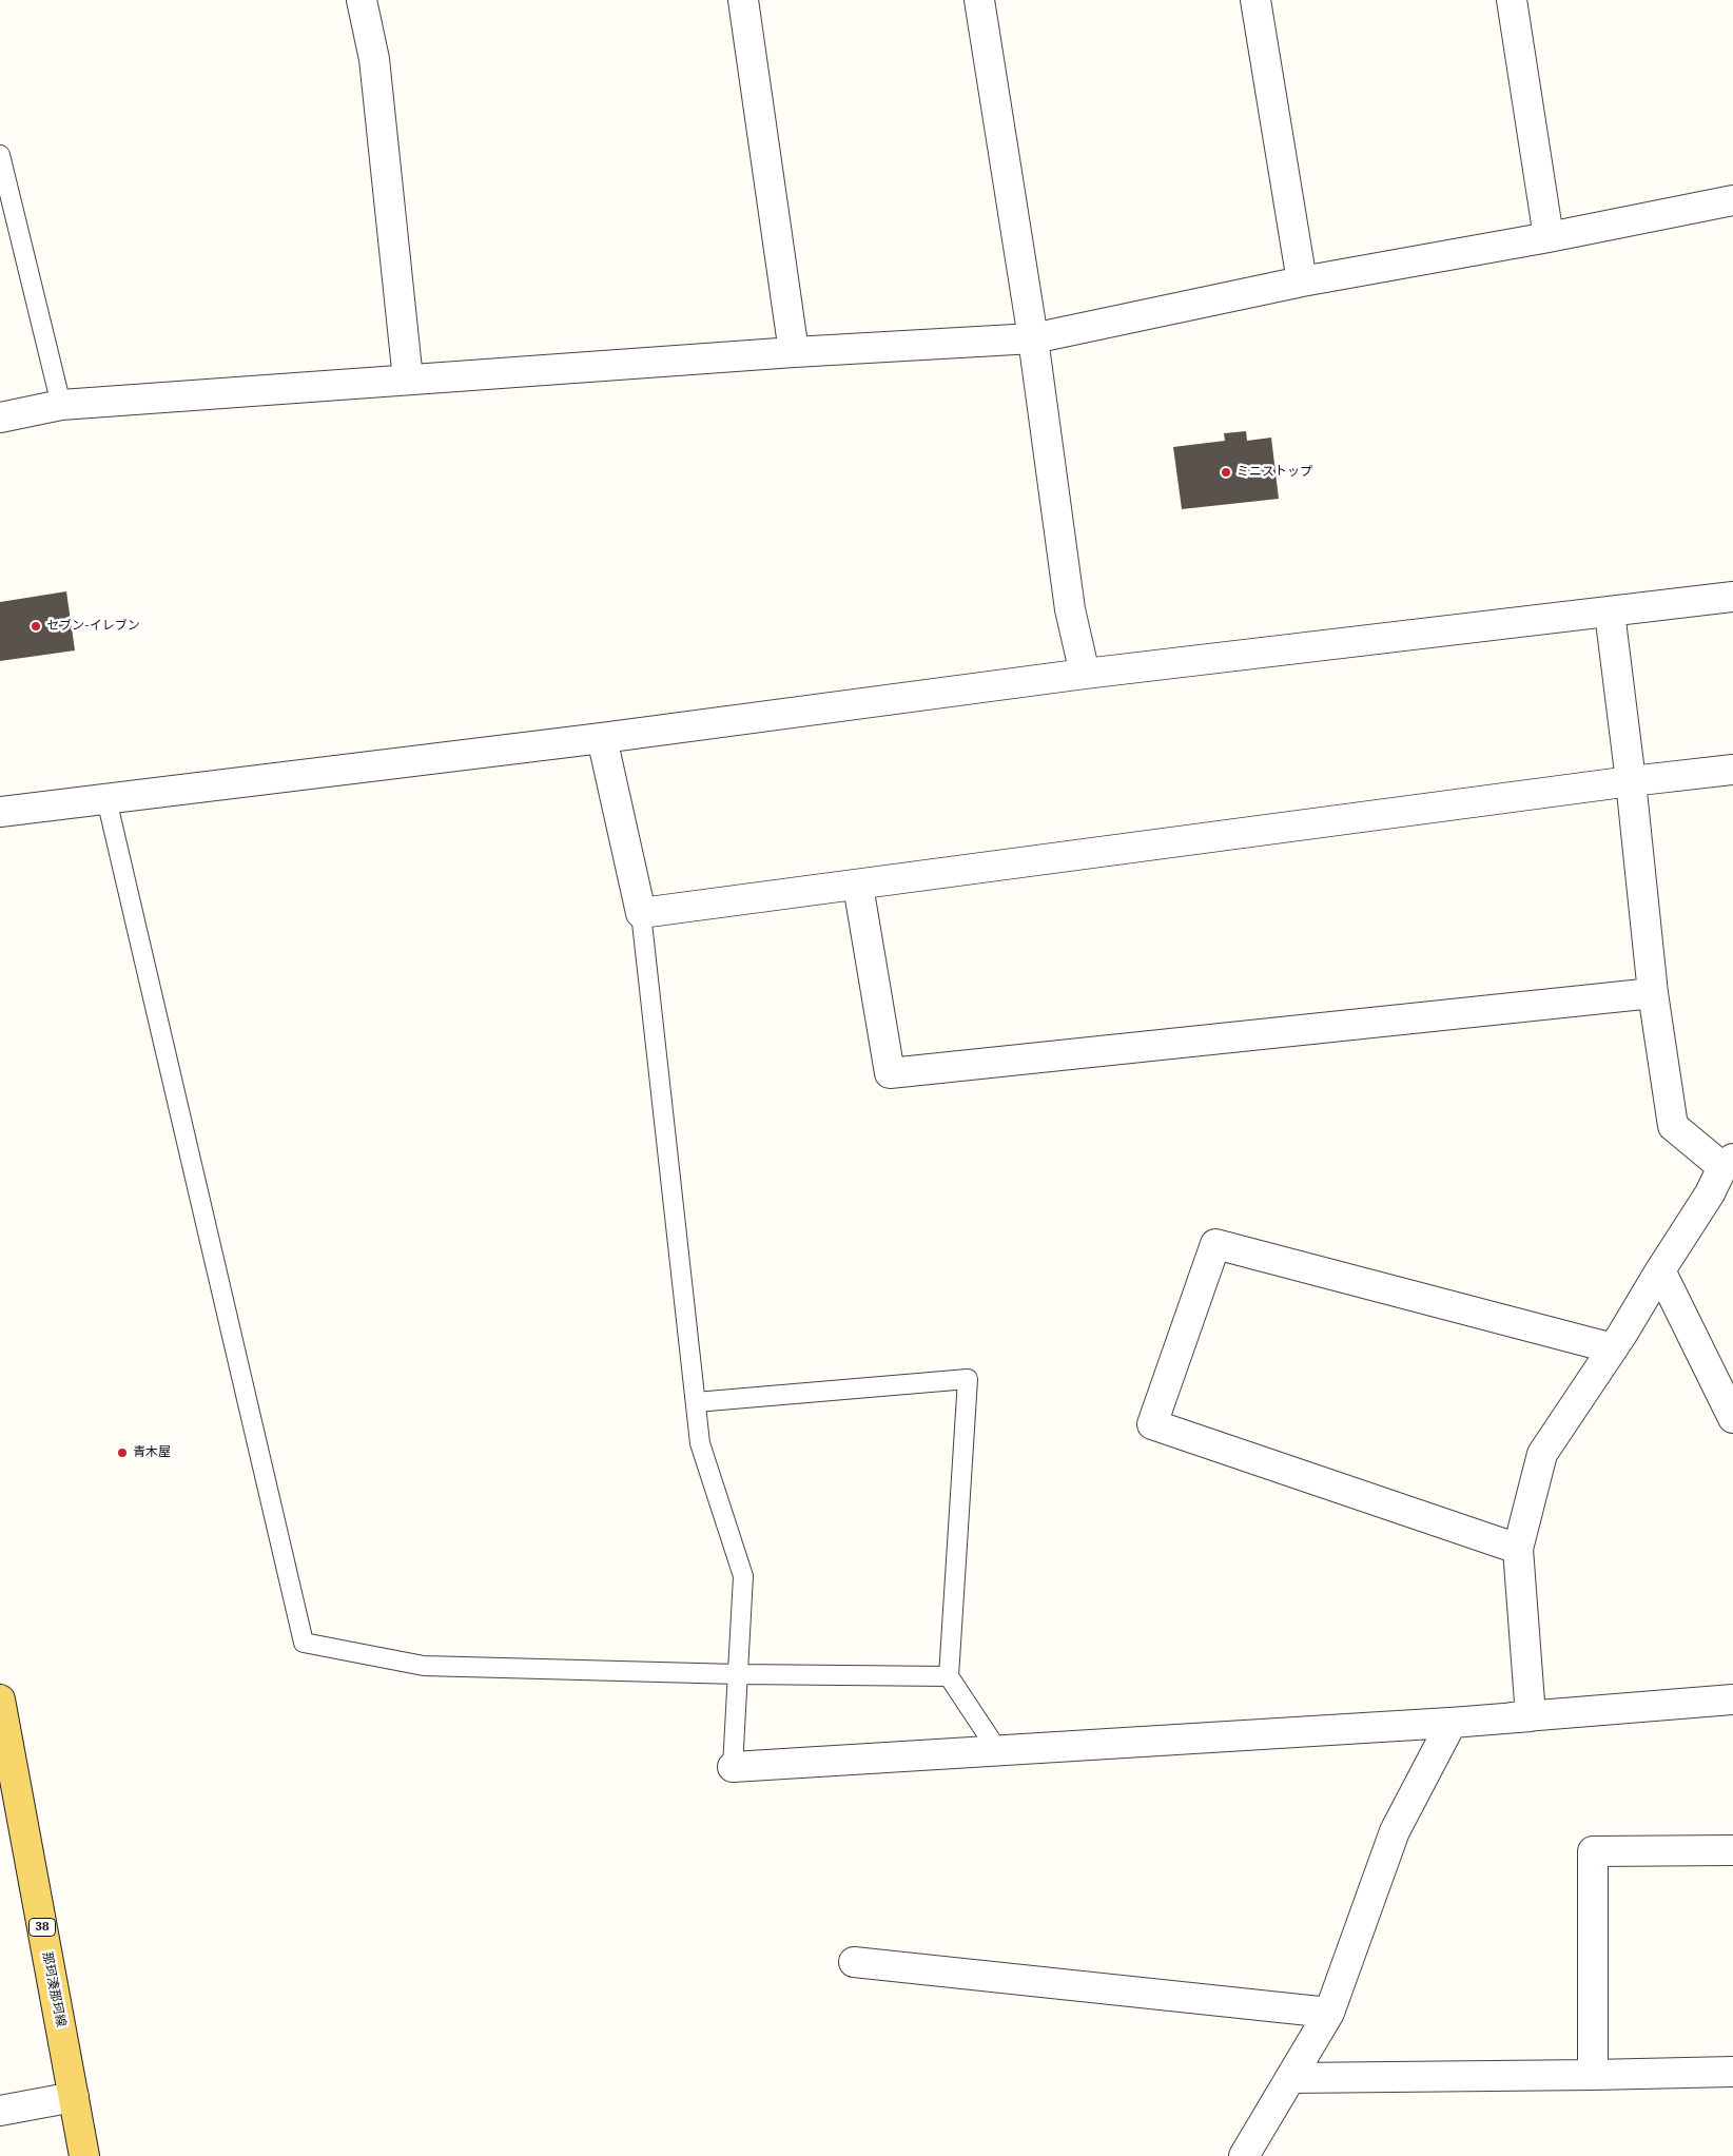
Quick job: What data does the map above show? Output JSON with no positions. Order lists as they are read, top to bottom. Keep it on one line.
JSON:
{"streets":{"main road":["38","那珂湊那珂線"]},"places":["ミニストップ","セブン-イレブン","青木屋"]}
